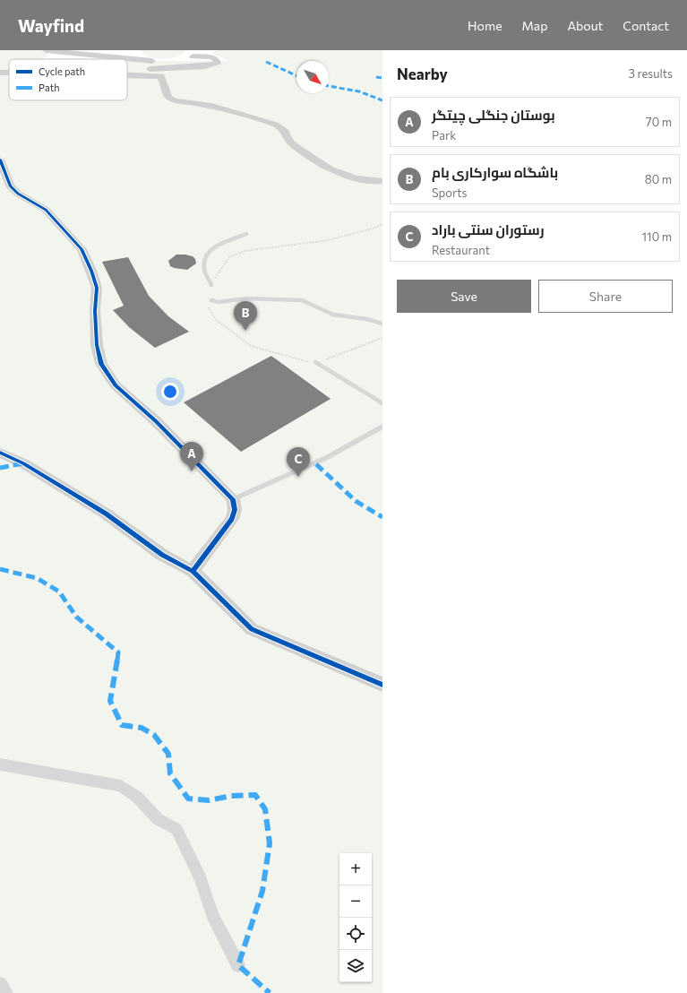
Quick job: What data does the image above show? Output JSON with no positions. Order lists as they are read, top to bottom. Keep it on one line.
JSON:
{"legend":["Cycle path","Path"],"north":"bottom right","page":{"header":"Wayfind","nav":["Home","Map","About","Contact"],"heading":["Nearby","3 results"],"list":[{"mark":"A","name":"بوستان جنگلی چیتگر","note":"Park","value":"70 m"},{"mark":"B","name":"باشگاه سوارکاری بام","note":"Sports","value":"80 m"},{"mark":"C","name":"رستوران سنتی باراد","note":"Restaurant","value":"110 m"}],"buttons":["Save","Share"],"pins":["B","A","C"],"map_buttons":["+","−"]}}
